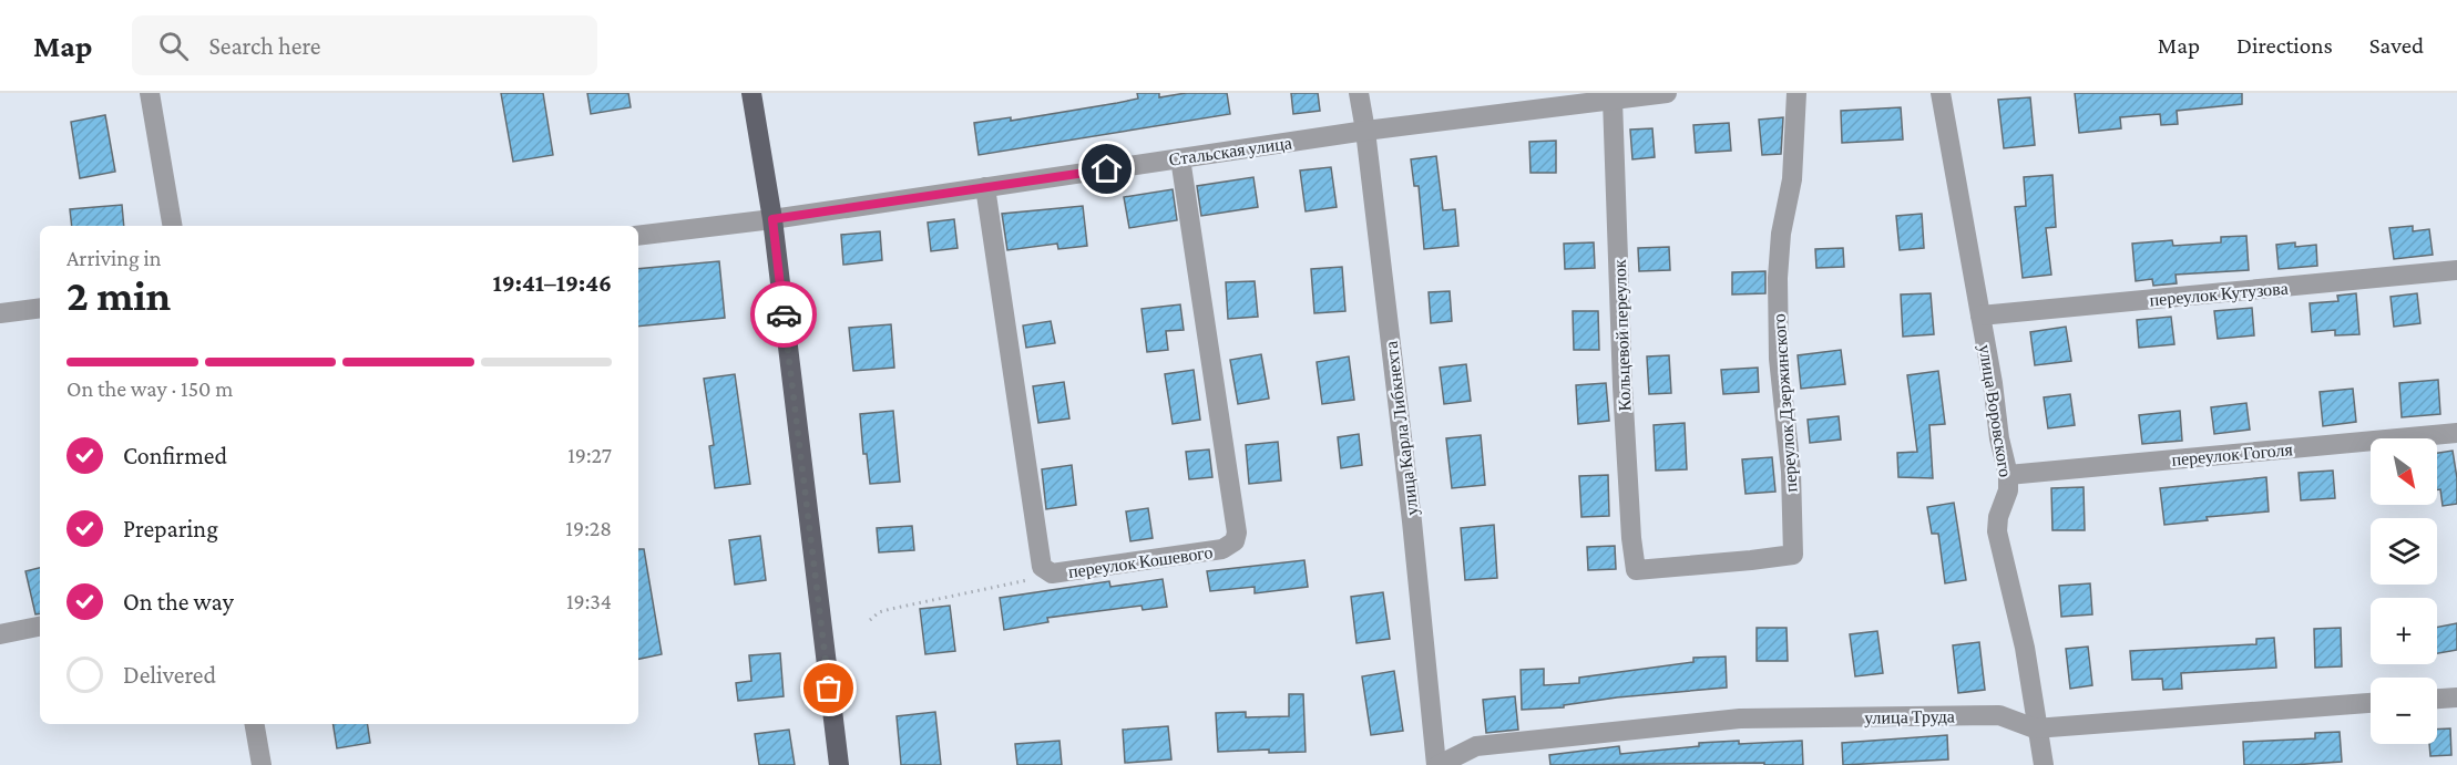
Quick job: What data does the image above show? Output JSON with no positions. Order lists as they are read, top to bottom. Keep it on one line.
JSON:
{"streets":{"street":["Стальская улица","переулок Кутузова","Кольцевой переулок","переулок Дзержинского","улица Воровского","улица Карла Либкнехта","переулок Гоголя","переулок Кошевого","улица Труда"]},"crossings":[["Стальская улица","Кольцевой переулок"],["Стальская улица","улица Карла Либкнехта"],["Стальская улица","переулок Кошевого"],["переулок Кутузова","улица Воровского"],["Кольцевой переулок","переулок Дзержинского"],["улица Воровского","переулок Гоголя"],["улица Воровского","улица Труда"],["улица Карла Либкнехта","улица Труда"]],"north":"bottom right","page":{"header":"Map","search":"Search here","nav":["Map","Directions","Saved"],"heading":["2 min","Arriving in","19:41–19:46"],"bar":"On the way · 150 m","list":[["Confirmed","19:27"],["Preparing","19:28"],["On the way","19:34"],"Delivered"],"map_buttons":["+","−"]}}
